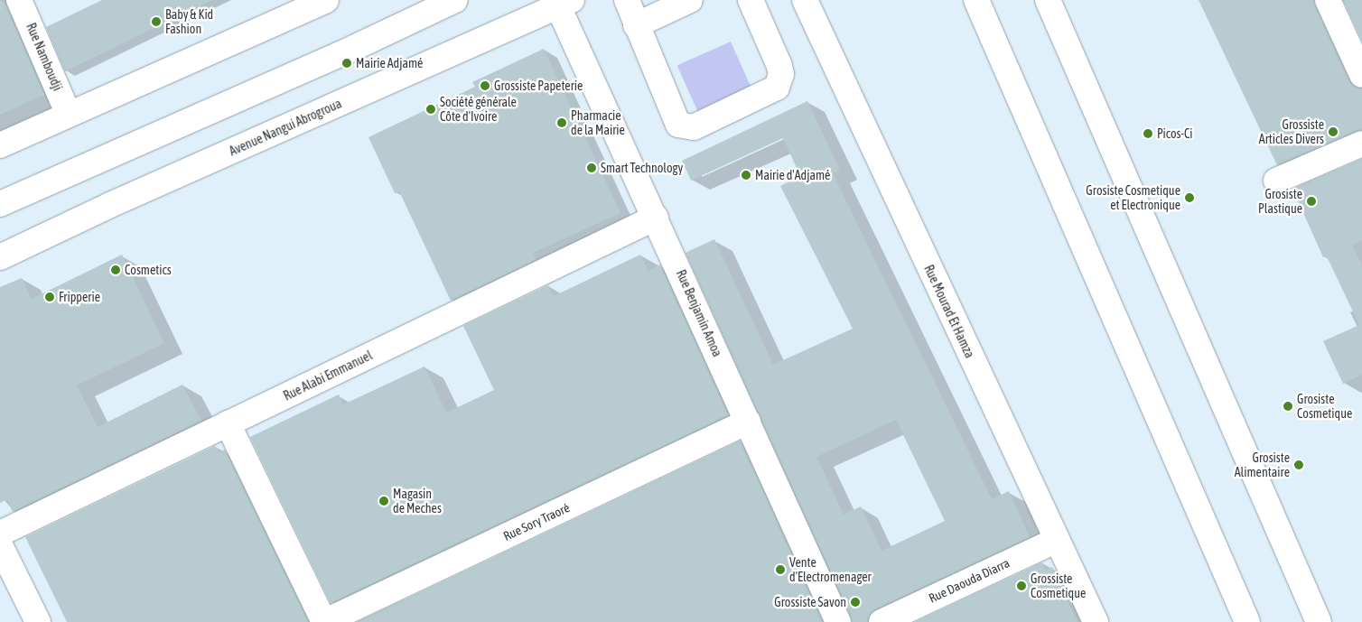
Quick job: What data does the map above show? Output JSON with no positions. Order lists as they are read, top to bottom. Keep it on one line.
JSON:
{"streets":{"main road":["Rue Namboudji","Avenue Nangui Abrogroua","Rue Mourad Et Hamza","Rue Benjamin Amoa","Rue Alabi Emmanuel","Rue Sory Traoré","Rue Daouda Diarra"]},"crossings":[["Avenue Nangui Abrogroua","Rue Benjamin Amoa"],["Rue Mourad Et Hamza","Rue Daouda Diarra"],["Rue Benjamin Amoa","Rue Alabi Emmanuel"],["Rue Benjamin Amoa","Rue Sory Traoré"]],"places":["Baby & Kid Fashion","Mairie Adjamé","Grossiste Papeterie","Société générale Côte d'Ivoire","Pharmacie de la Mairie","Grossiste Articles Divers","Picos-Ci","Smart Technology","Mairie d'Adjamé","Grosiste Cosmetique et Electronique","Grosiste Plastique","Cosmetics","Fripperie","Grosiste Cosmetique","Grosiste Alimentaire","Magasin de Meches","Vente d'Electromenager","Grossiste Cosmetique","Grossiste Savon"]}
